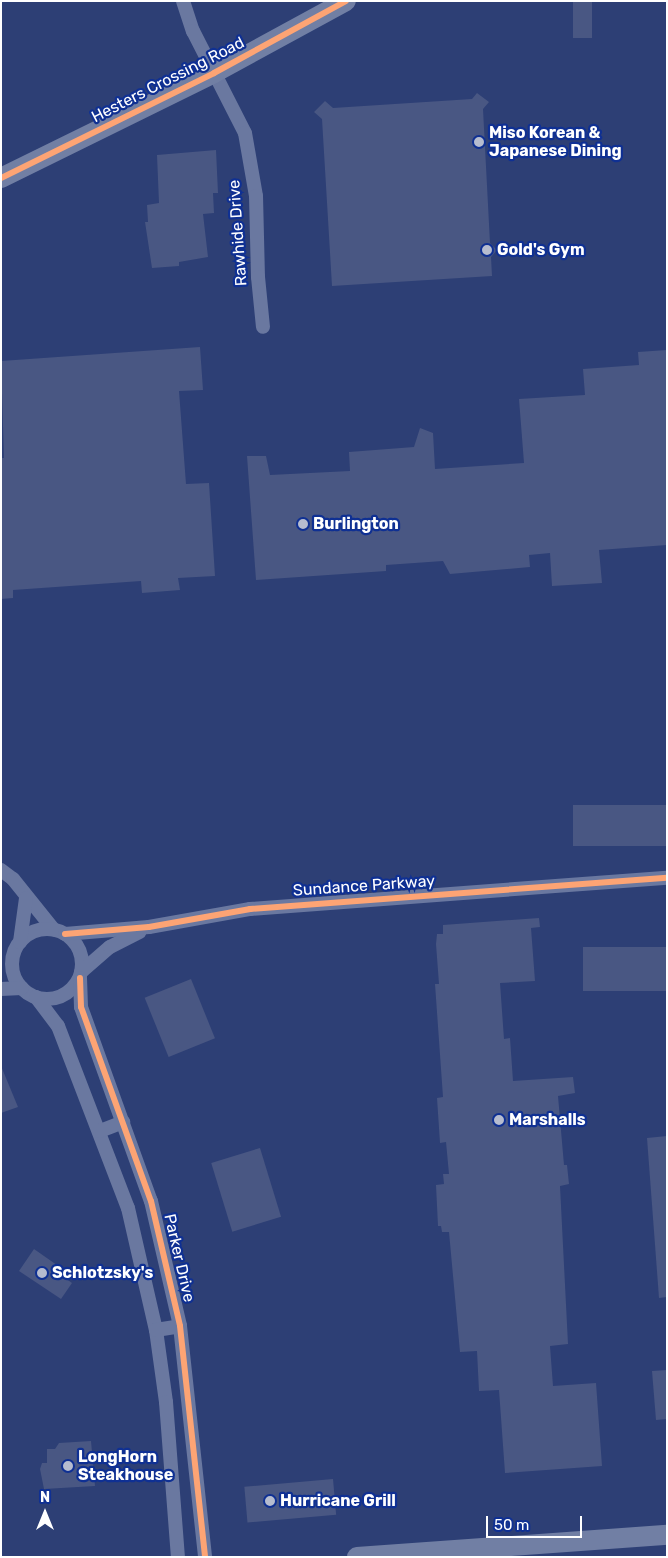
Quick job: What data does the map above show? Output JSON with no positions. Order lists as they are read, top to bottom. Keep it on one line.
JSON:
{"streets":{"street":["Hesters Crossing Road","Rawhide Drive","Sundance Parkway","Parker Drive"]},"crossings":[["Hesters Crossing Road","Rawhide Drive"],["Sundance Parkway","Parker Drive"]],"places":["Miso Korean & Japanese Dining","Gold's Gym","Burlington","Marshalls","Schlotzsky's","LongHorn Steakhouse","Hurricane Grill"],"scale_bar":"50 m","north":"top"}
